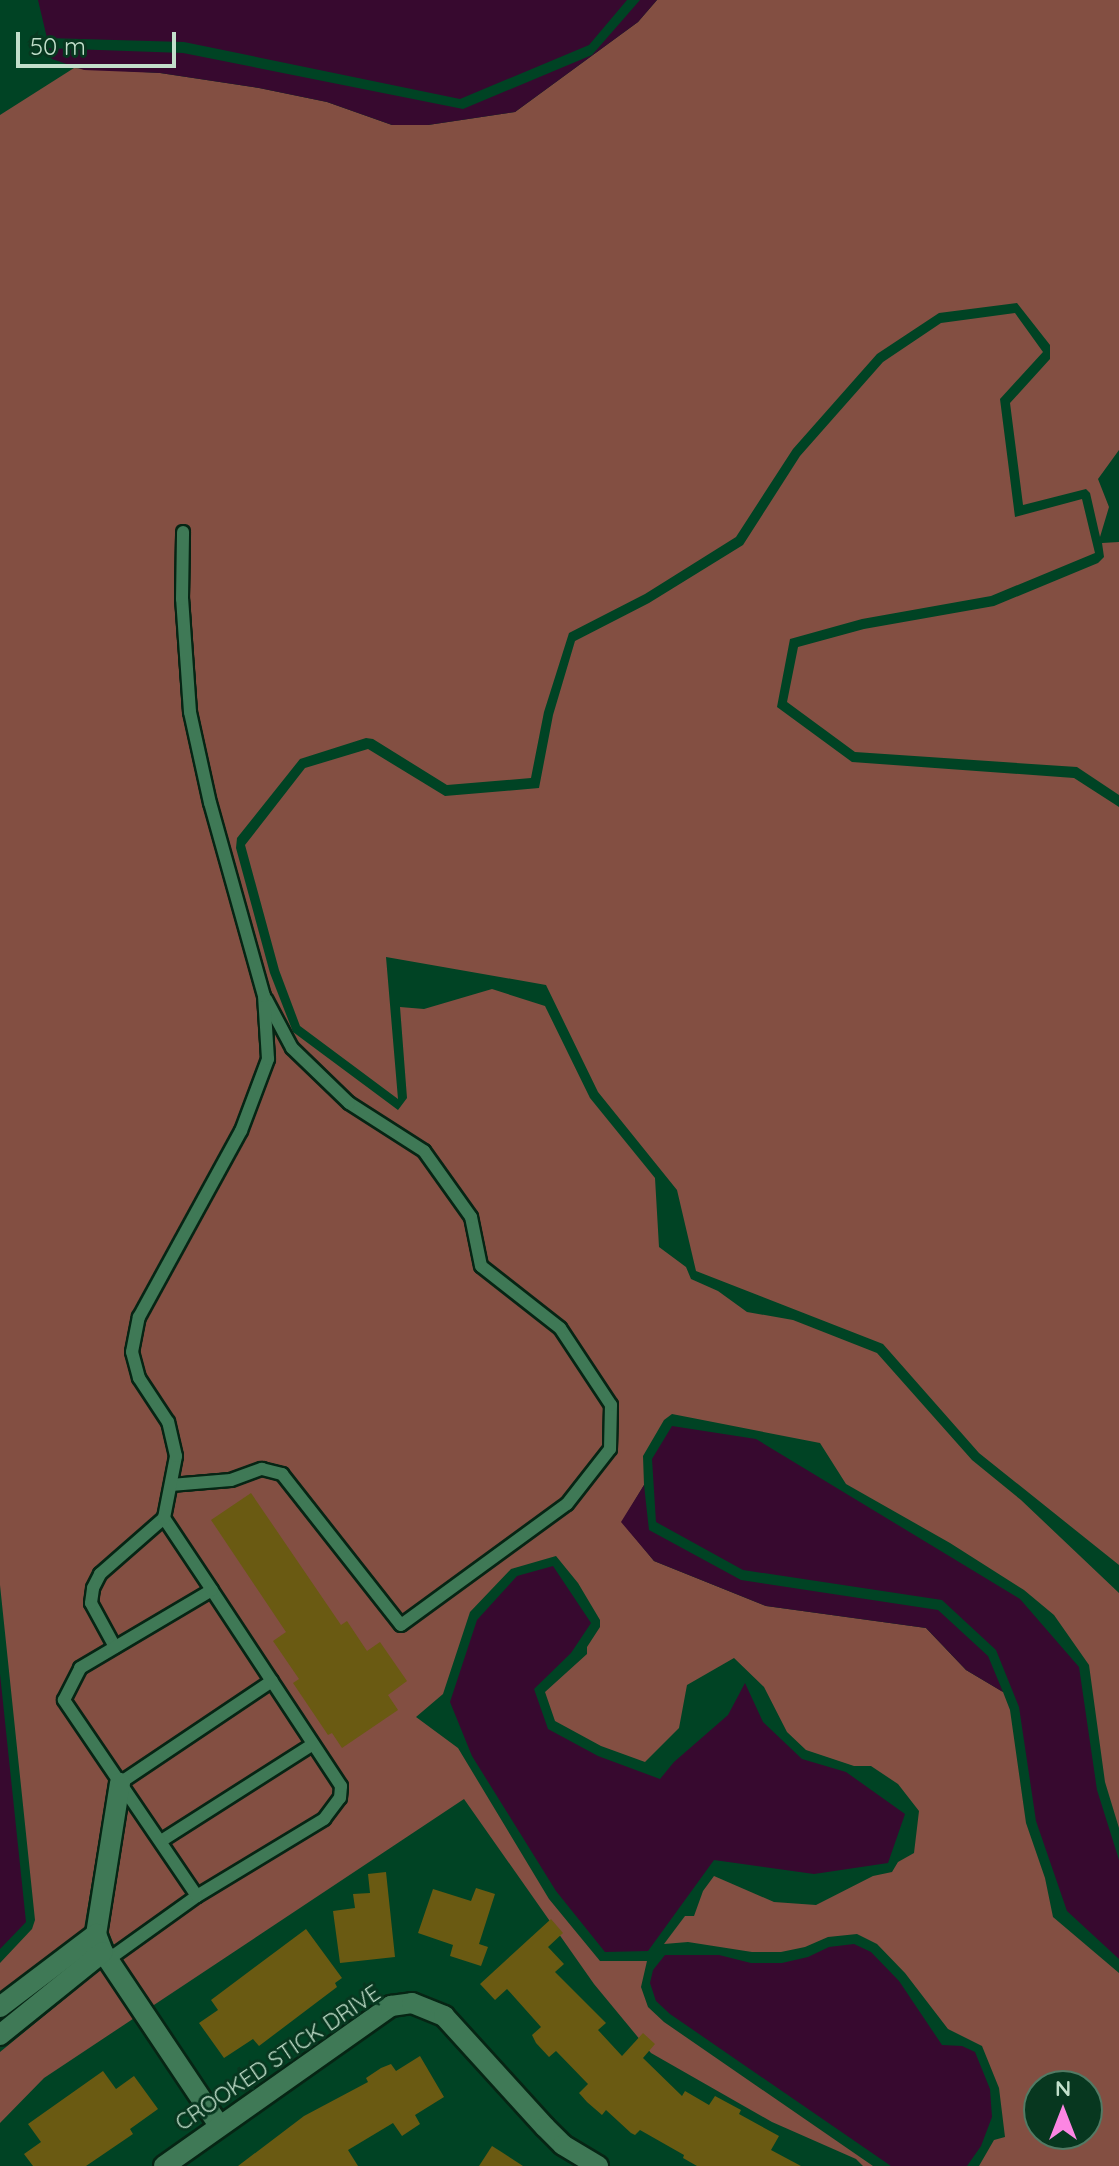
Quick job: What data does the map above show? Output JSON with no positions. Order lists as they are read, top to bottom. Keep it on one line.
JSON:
{"streets":{"street":["CROOKED STICK DRIVE"]},"scale_bar":"50 m","north":"top"}
